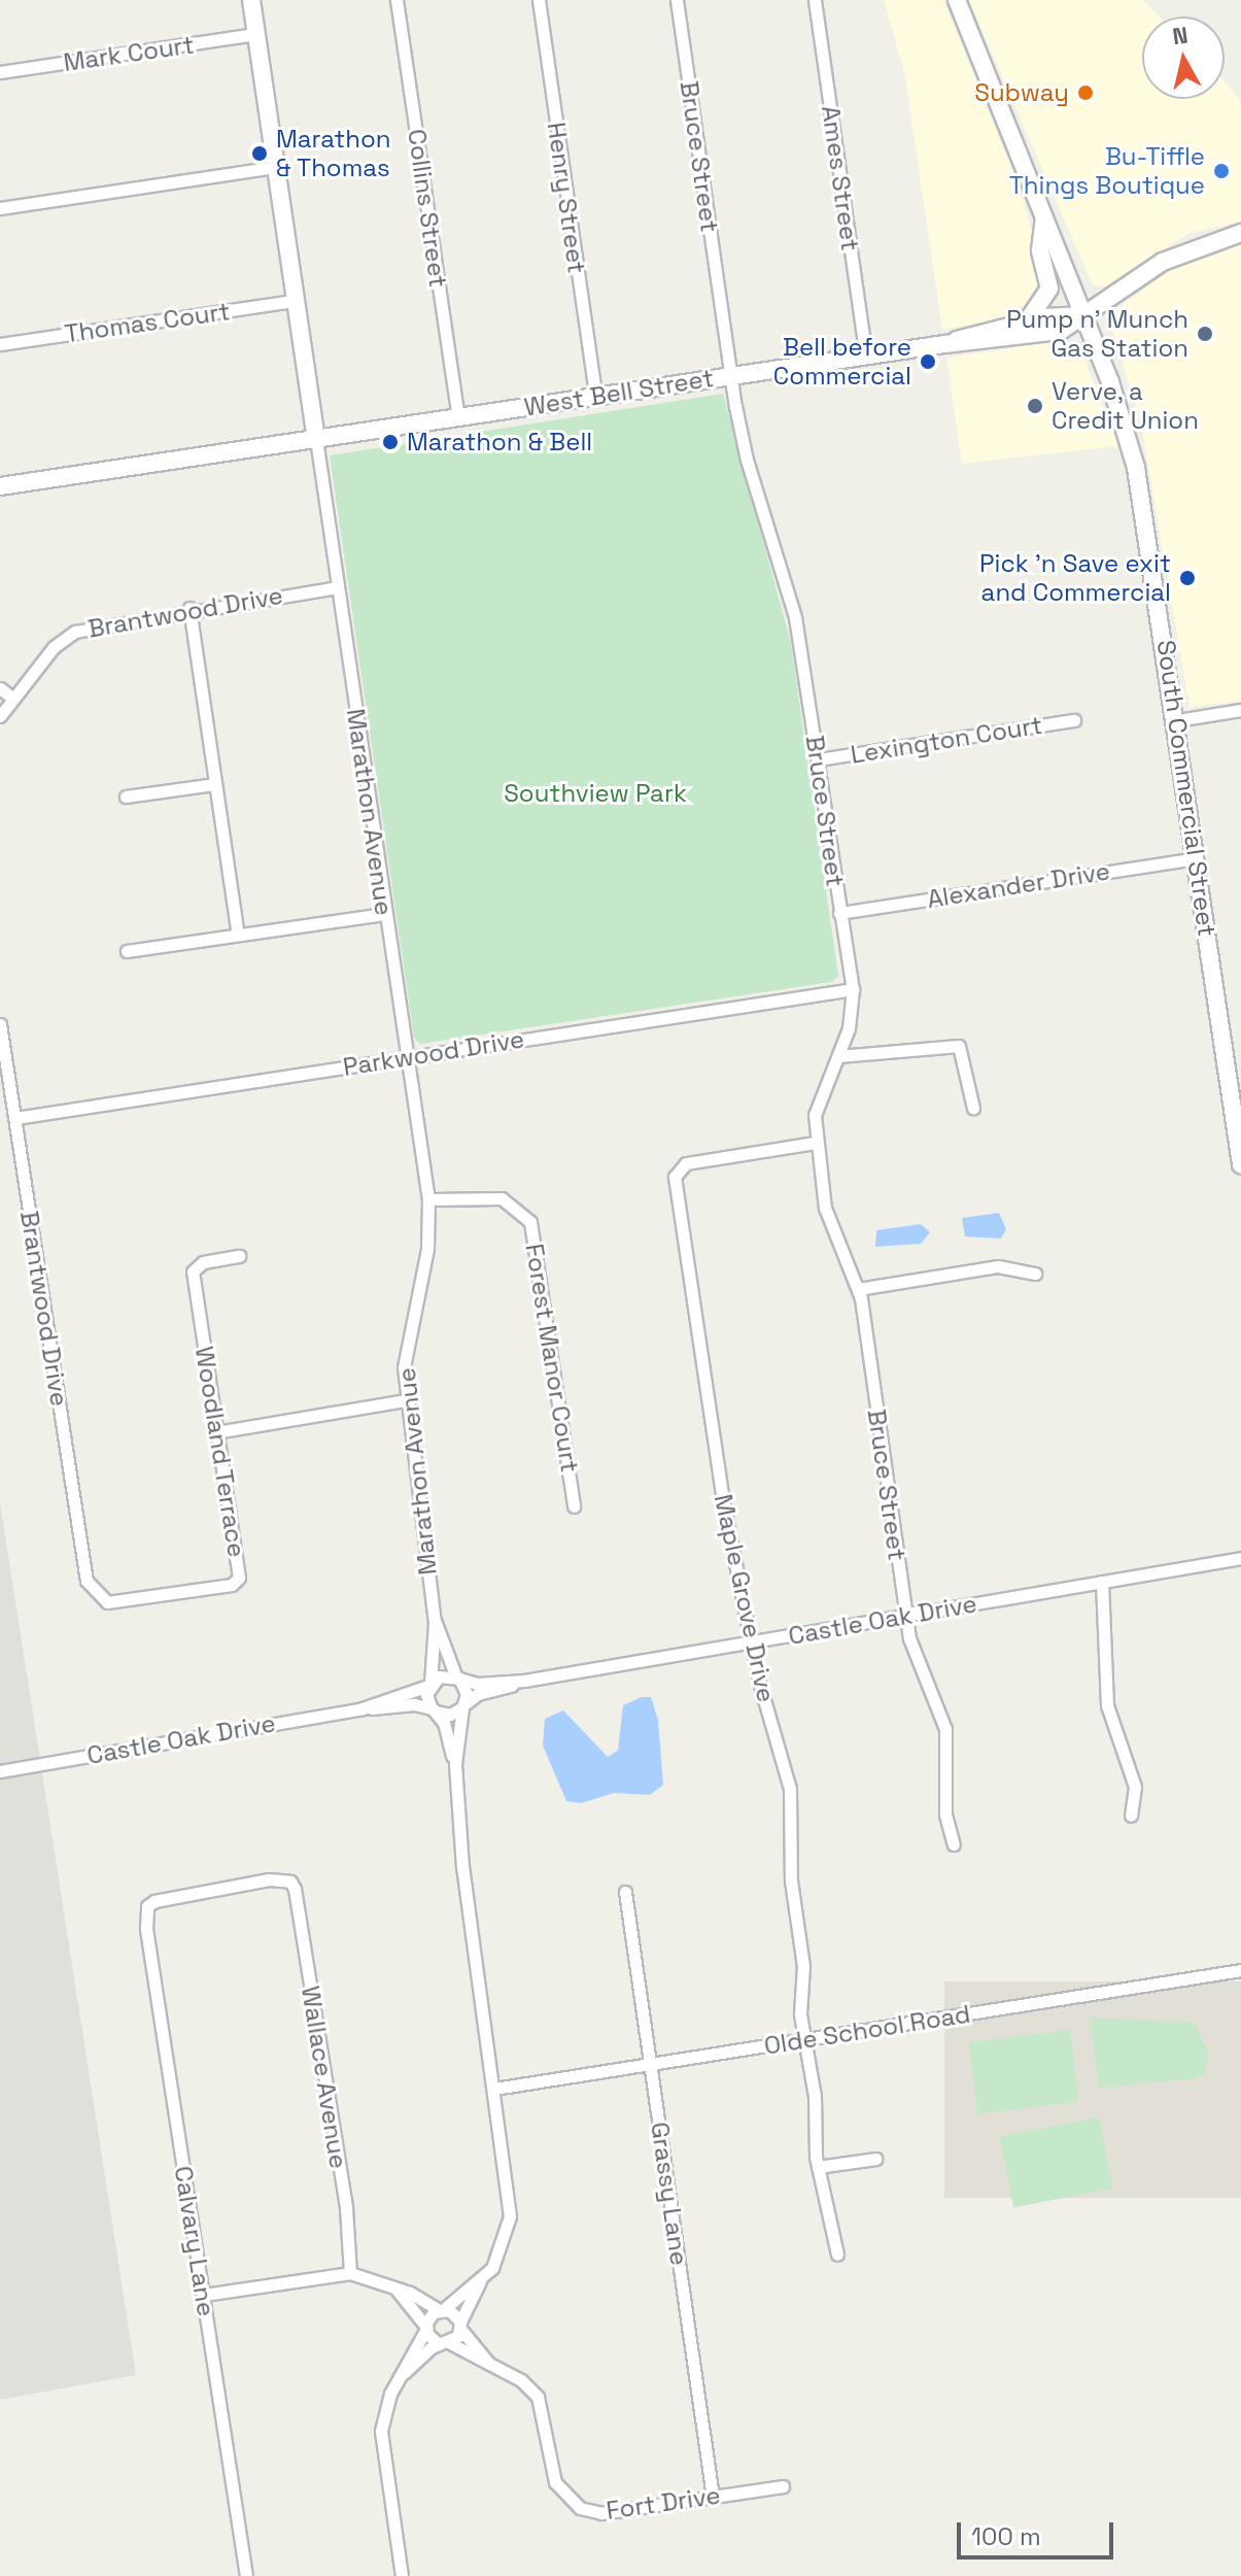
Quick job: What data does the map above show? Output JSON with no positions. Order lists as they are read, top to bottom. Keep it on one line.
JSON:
{"streets":{"main road":["West Bell Street","South Commercial Street","Marathon Avenue"],"street":["Mark Court","Bruce Street","Ames Street","Henry Street","Collins Street","Thomas Court","Brantwood Drive","Lexington Court","Alexander Drive","Parkwood Drive","Forest Manor Court","Woodland Terrace","Maple Grove Drive","Castle Oak Drive","Olde School Road","Wallace Avenue","Grassy Lane","Calvary Lane","Fort Drive"]},"crossings":[["Mark Court","Marathon Avenue"],["Bruce Street","West Bell Street"],["Bruce Street","Lexington Court"],["Bruce Street","Alexander Drive"],["Bruce Street","Parkwood Drive"],["Bruce Street","Maple Grove Drive"],["Bruce Street","Castle Oak Drive"],["Ames Street","West Bell Street"],["Henry Street","West Bell Street"],["Collins Street","West Bell Street"],["Thomas Court","Marathon Avenue"],["West Bell Street","South Commercial Street"],["West Bell Street","Marathon Avenue"],["Brantwood Drive","Marathon Avenue"],["Brantwood Drive","Parkwood Drive"],["Brantwood Drive","Woodland Terrace"],["South Commercial Street","Alexander Drive"],["Marathon Avenue","Parkwood Drive"],["Marathon Avenue","Forest Manor Court"],["Marathon Avenue","Castle Oak Drive"],["Maple Grove Drive","Castle Oak Drive"],["Maple Grove Drive","Olde School Road"],["Olde School Road","Grassy Lane"],["Wallace Avenue","Calvary Lane"],["Grassy Lane","Fort Drive"]],"parks":["Southview Park"],"places":["Subway","Marathon & Thomas","Bu-Tiffle Things Boutique","Pump n' Munch Gas Station","Bell before Commercial","Verve, a Credit Union","Marathon & Bell","Pick 'n Save exit and Commercial"],"scale_bar":"100 m","north":"top"}
